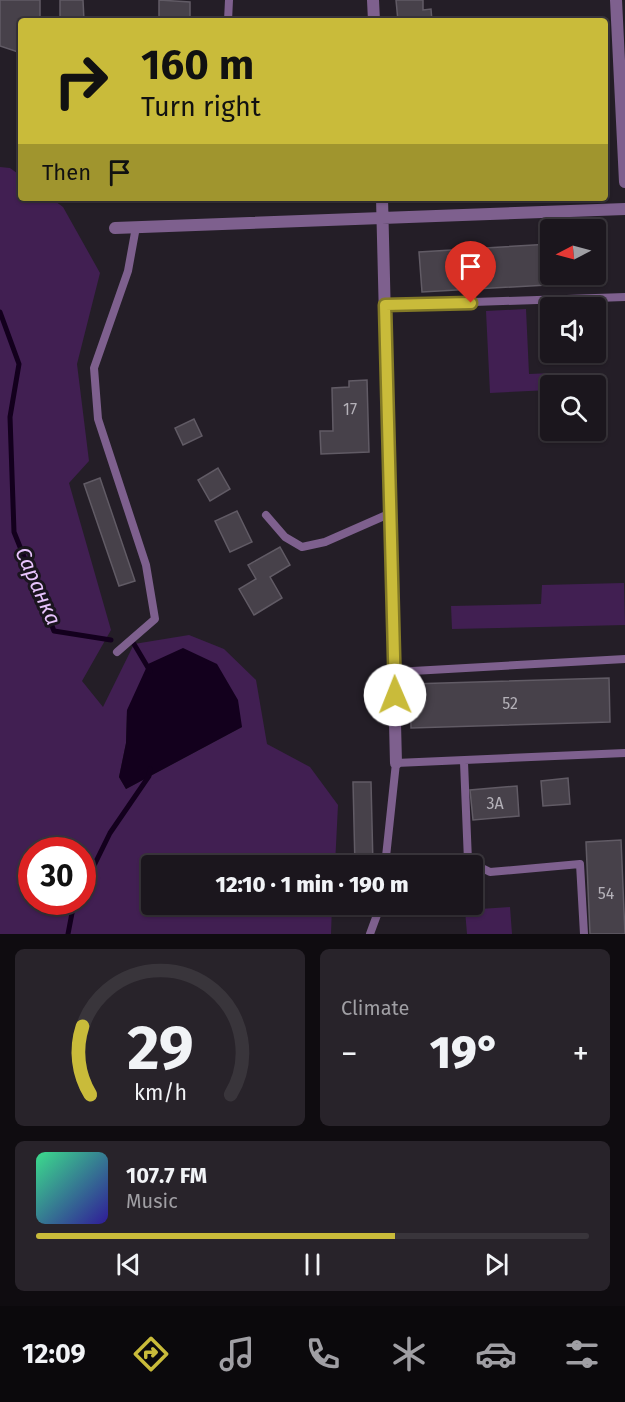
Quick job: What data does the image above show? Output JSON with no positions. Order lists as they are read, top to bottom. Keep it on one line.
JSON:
{"water":["Саранка"],"house_numbers":["17","52","3А","54"],"north":"left","page":{"turn":["160 m","Turn right"],"then":"Then","limit":"30","trip":"12:10 · 1 min · 190 m","tile":"Climate","heat":["−","19°","+"],"song":["107.7 FM","Music"],"tabs":"12:09","gauge":["29","km/h"]}}
